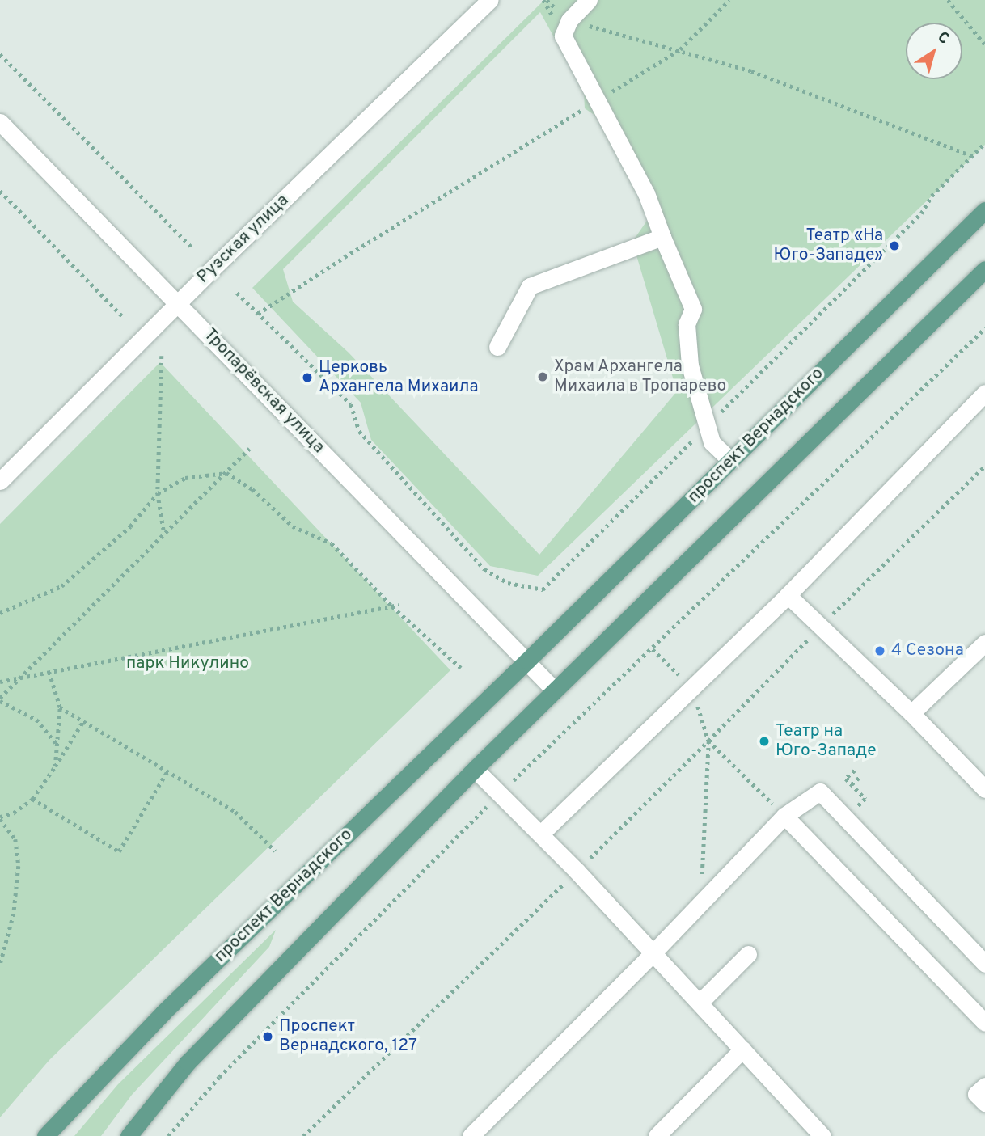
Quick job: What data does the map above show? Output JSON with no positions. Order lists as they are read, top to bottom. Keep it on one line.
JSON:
{"streets":{"main road":["проспект Вернадского"],"street":["Рузская улица","Тропарёвская улица"]},"crossings":[["Рузская улица","Тропарёвская улица"],["Тропарёвская улица","проспект Вернадского"]],"parks":["парк Никулино"],"places":["Театр «На Юго-Западе»","Храм Архангела Михаила в Тропарево","Церковь Архангела Михаила","4 Сезона","Театр на Юго-Западе","Проспект Вернадского, 127"],"north":"top right"}
